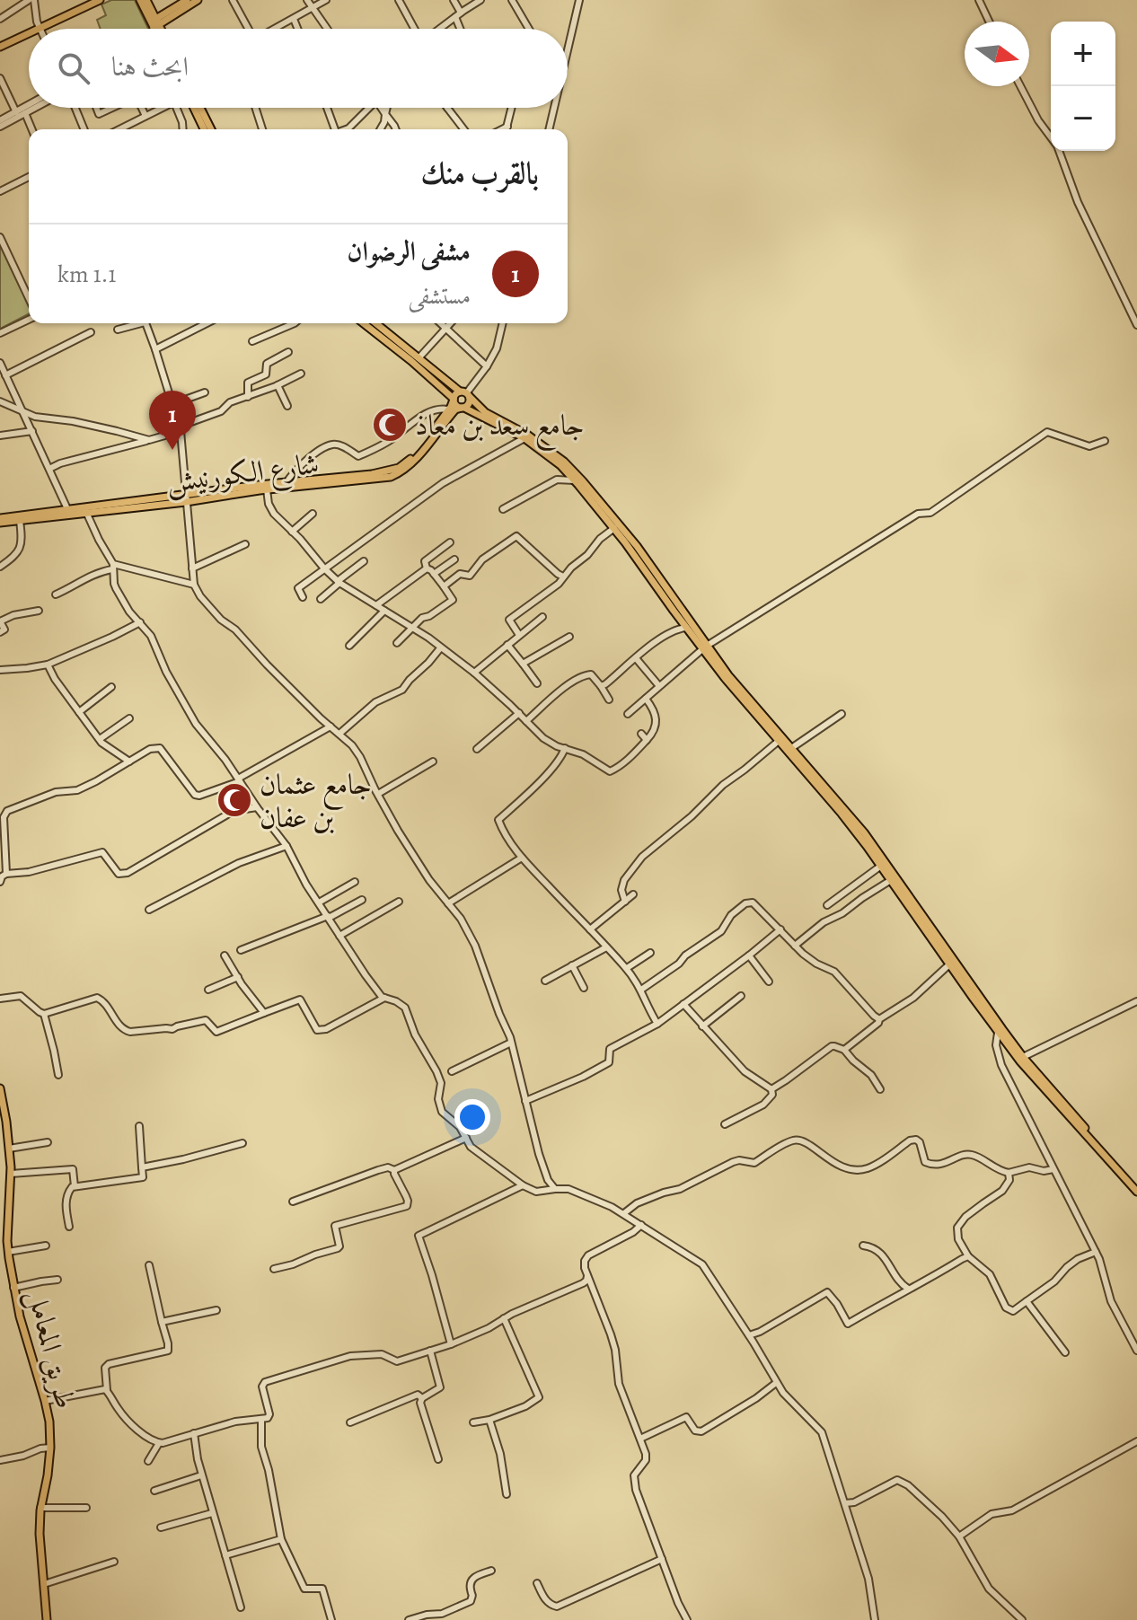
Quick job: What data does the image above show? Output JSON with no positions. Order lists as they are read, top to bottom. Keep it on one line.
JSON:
{"streets":{"main road":["شارع الكورنيش","طريق المعامل"]},"places":{"mosque":["جامع سعد بن معاذ","جامع عثمان بن عفان"]},"north":"right","page":{"map_buttons":["+","−"],"search":"ابحث هنا","heading":"بالقرب منك","list":[{"mark":"1","name":"مشفى الرضوان","note":"مستشفى","value":"1.1 km"}],"pins":"1"}}
